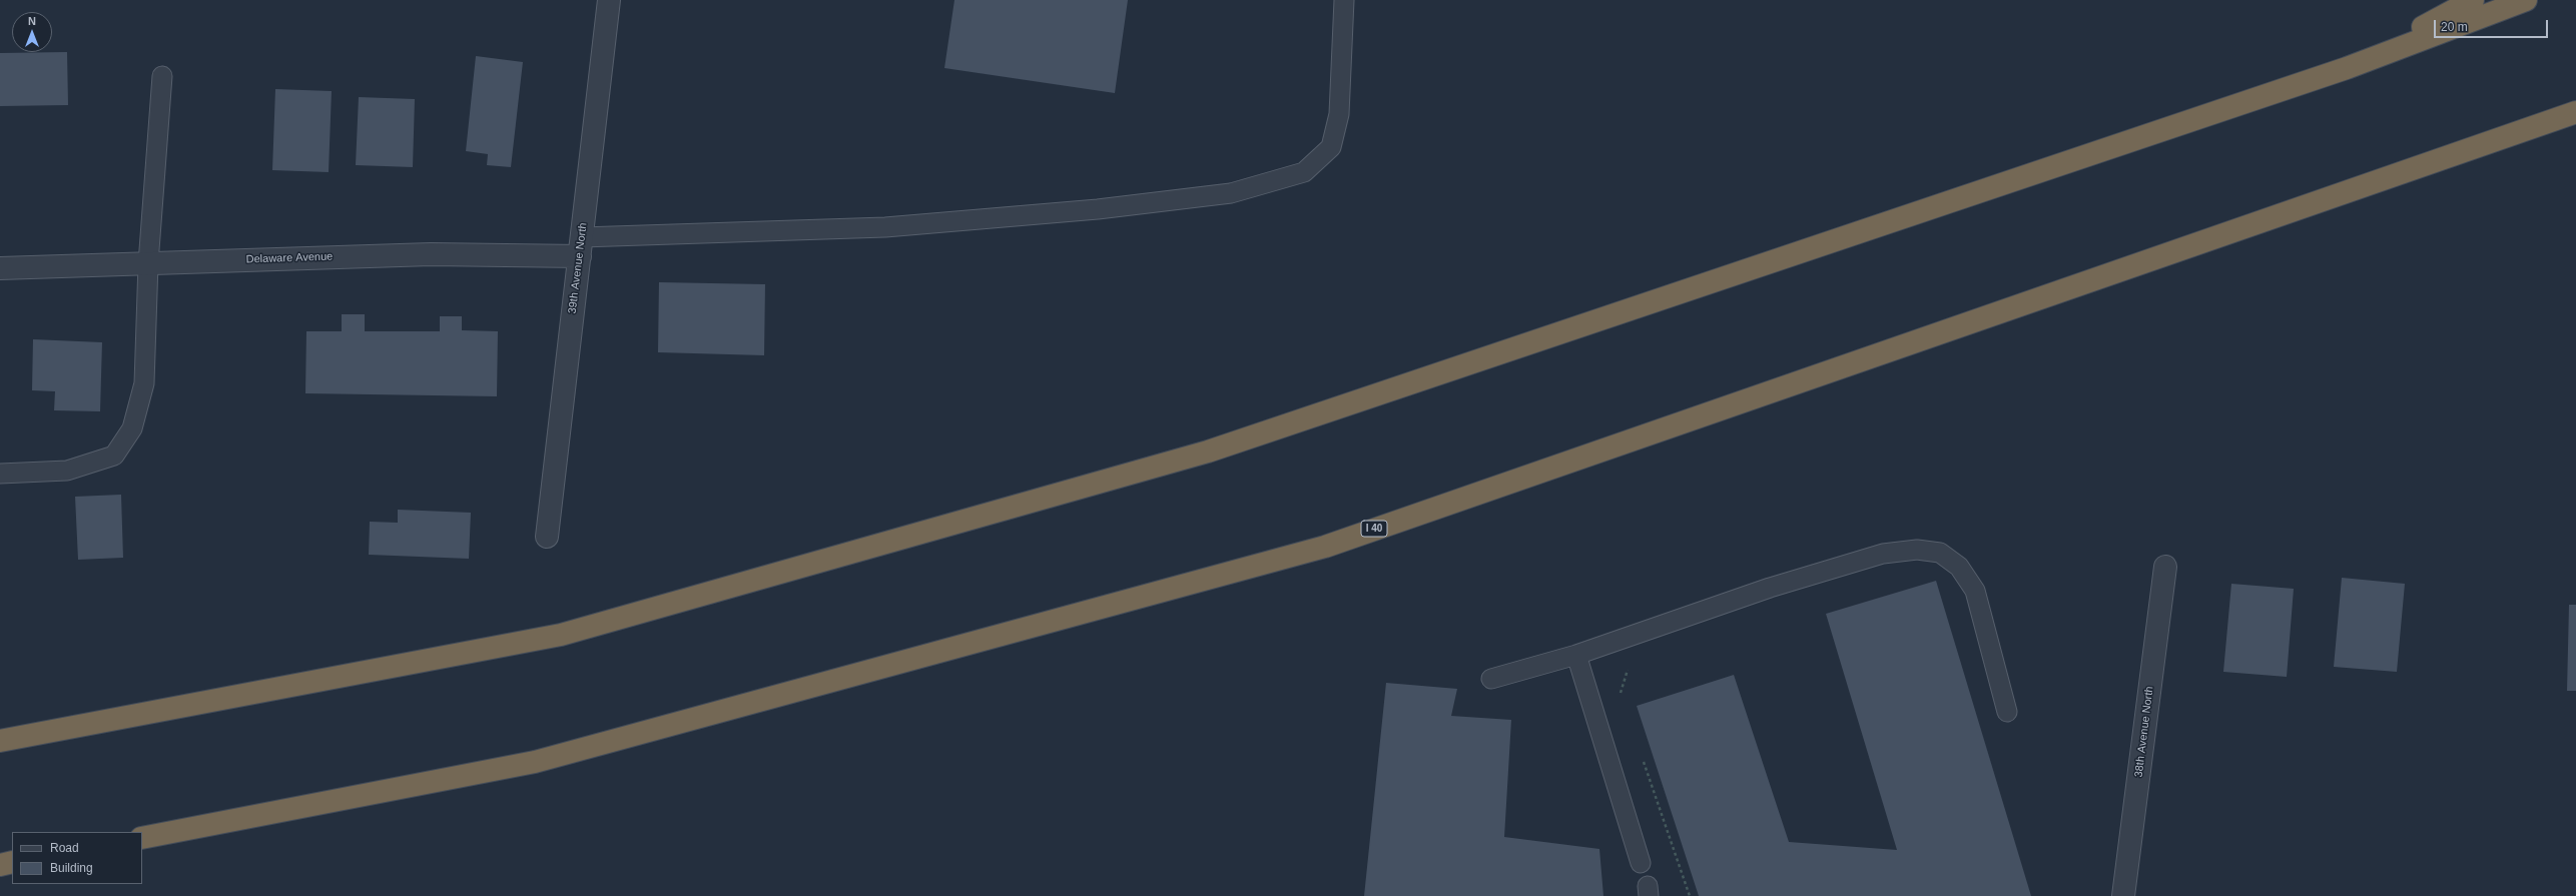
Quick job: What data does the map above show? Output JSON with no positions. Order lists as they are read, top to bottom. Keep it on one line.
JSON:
{"streets":{"highway":["I 40"],"street":["Delaware Avenue","39th Avenue North","38th Avenue North"]},"crossings":[["Delaware Avenue","39th Avenue North"]],"legend":["Road","Building"],"scale_bar":"20 m","north":"top"}
